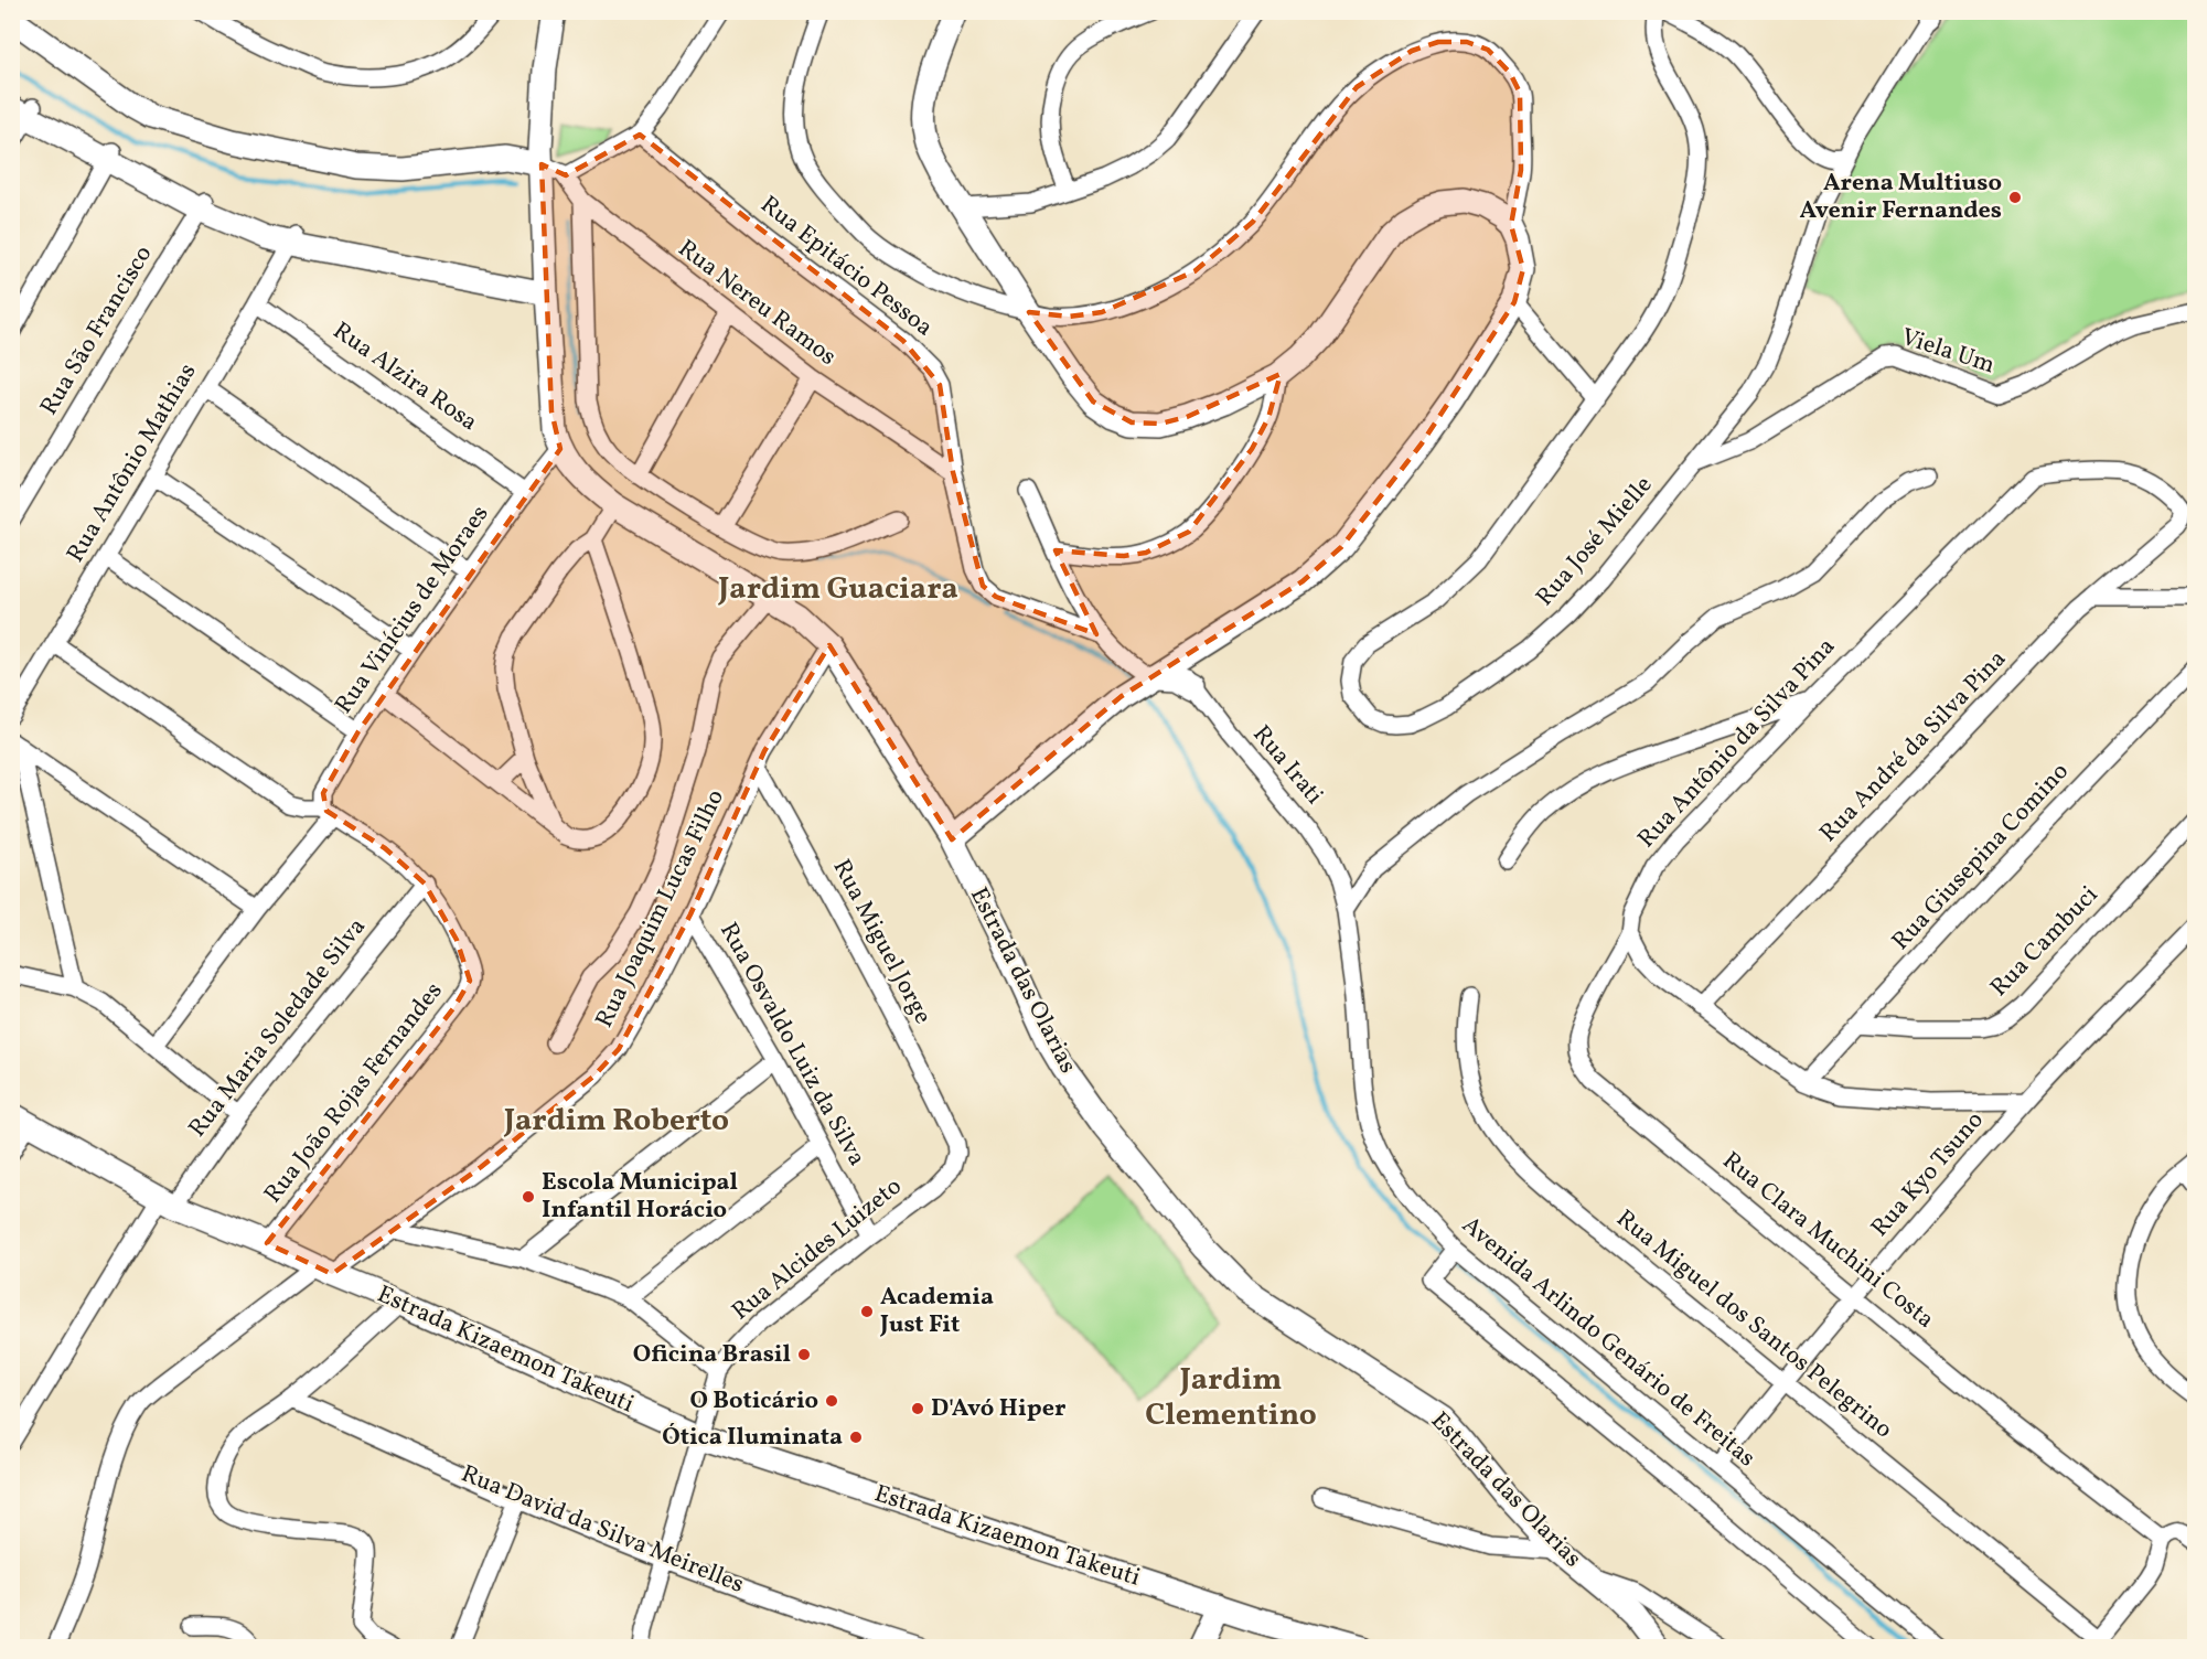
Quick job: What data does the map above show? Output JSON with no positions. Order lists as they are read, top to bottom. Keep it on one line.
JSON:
{"streets":{"main road":["Estrada das Olarias","Estrada Kizaemon Takeuti"],"street":["Rua Epitácio Pessoa","Rua Nereu Ramos","Rua São Francisco","Viela Um","Rua Alzira Rosa","Rua Antônio Mathias","Rua José Mielle","Rua Vinícius de Moraes","Rua Antônio da Silva Pina","Rua André da Silva Pina","Rua Irati","Rua Giusepina Comino","Rua Joaquim Lucas Filho","Rua Miguel Jorge","Rua Cambuci","Rua Maria Soledade Silva","Rua Osvaldo Luiz da Silva","Rua João Rojas Fernandes","Rua Kyo Tsuno","Rua Clara Muchini Costa","Rua Alcides Luizeto","Rua Miguel dos Santos Pelegrino","Avenida Arlindo Genário de Freitas","Rua David da Silva Meirelles"]},"crossings":[["Rua Epitácio Pessoa","Rua Nereu Ramos"],["Rua Nereu Ramos","Estrada das Olarias"],["Viela Um","Rua José Mielle"],["Rua Alzira Rosa","Rua Antônio Mathias"],["Rua Alzira Rosa","Rua Vinícius de Moraes"],["Rua Vinícius de Moraes","Estrada das Olarias"],["Rua Antônio da Silva Pina","Rua André da Silva Pina"],["Rua Antônio da Silva Pina","Rua Clara Muchini Costa"],["Rua Irati","Avenida Arlindo Genário de Freitas"],["Rua Giusepina Comino","Rua Cambuci"],["Rua Joaquim Lucas Filho","Rua Miguel Jorge"],["Rua Joaquim Lucas Filho","Estrada das Olarias"],["Rua Joaquim Lucas Filho","Rua Osvaldo Luiz da Silva"],["Rua Joaquim Lucas Filho","Estrada Kizaemon Takeuti"],["Rua Miguel Jorge","Rua Alcides Luizeto"],["Rua Maria Soledade Silva","Rua João Rojas Fernandes"],["Rua Maria Soledade Silva","Estrada Kizaemon Takeuti"],["Rua Osvaldo Luiz da Silva","Rua Alcides Luizeto"],["Rua João Rojas Fernandes","Estrada Kizaemon Takeuti"],["Rua Kyo Tsuno","Rua Clara Muchini Costa"],["Rua Kyo Tsuno","Rua Miguel dos Santos Pelegrino"],["Rua Kyo Tsuno","Avenida Arlindo Genário de Freitas"],["Rua Alcides Luizeto","Estrada Kizaemon Takeuti"],["Rua Alcides Luizeto","Rua David da Silva Meirelles"]],"districts":["Jardim Guaciara","Jardim Roberto","Jardim Clementino"],"places":["Arena Multiuso Avenir Fernandes","Escola Municipal Infantil Horácio","Academia Just Fit","Oficina Brasil","O Boticário","D'Avó Hiper","Ótica Iluminata"]}
